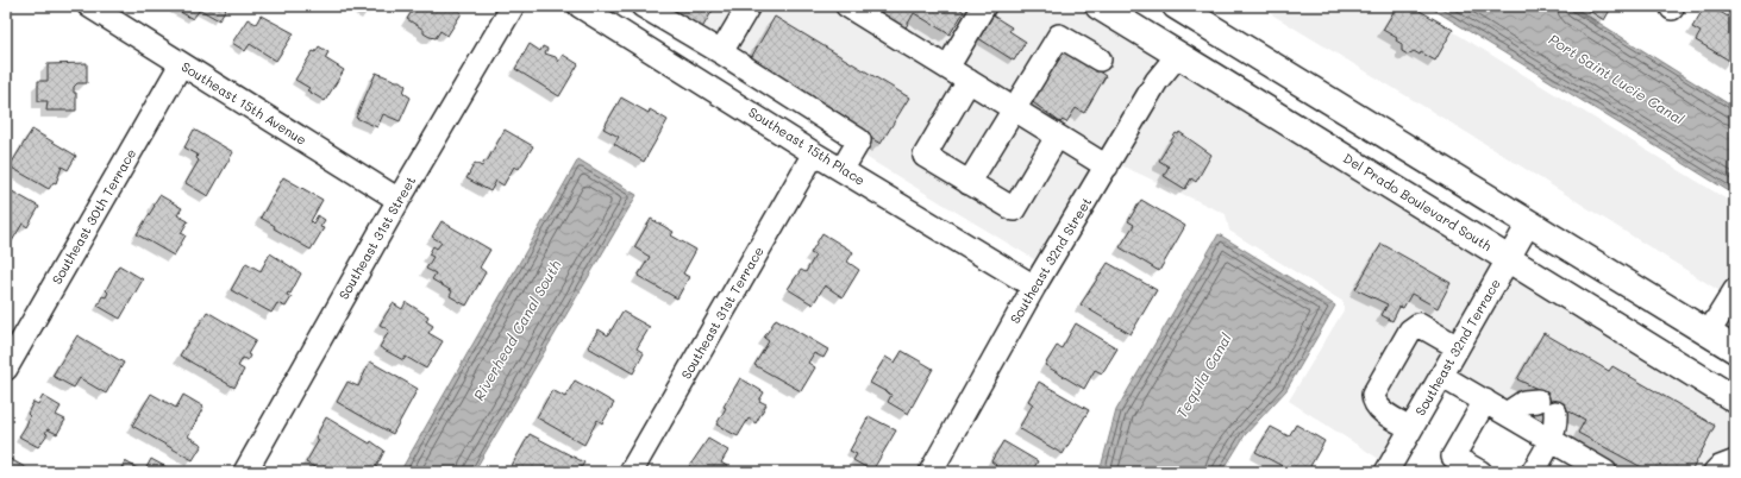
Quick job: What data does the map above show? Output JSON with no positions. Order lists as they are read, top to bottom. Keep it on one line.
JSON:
{"streets":{"main road":["Del Prado Boulevard South"],"street":["Southeast 15th Avenue","Southeast 15th Place","Southeast 30th Terrace","Southeast 31st Street","Southeast 32nd Street","Southeast 31st Terrace","Southeast 32nd Terrace"]},"crossings":[["Southeast 15th Avenue","Southeast 30th Terrace"],["Southeast 15th Avenue","Southeast 31st Street"],["Southeast 15th Place","Southeast 32nd Street"],["Southeast 15th Place","Southeast 31st Terrace"],["Del Prado Boulevard South","Southeast 32nd Street"],["Del Prado Boulevard South","Southeast 32nd Terrace"]],"water":["Port Saint Lucie Canal","Riverhead Canal South","Tequila Canal"]}
